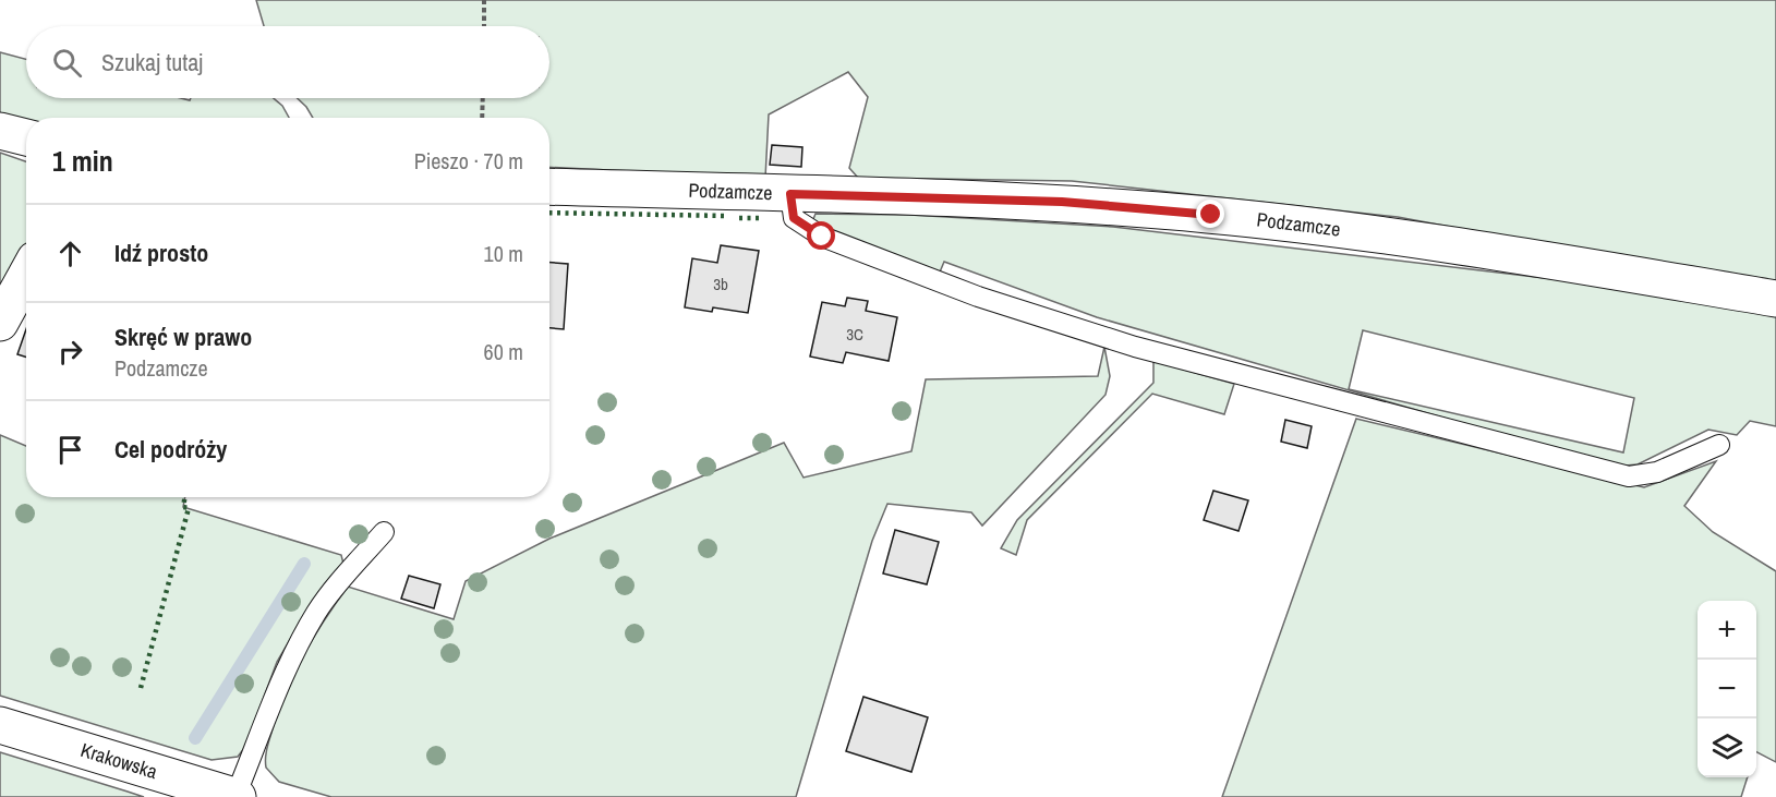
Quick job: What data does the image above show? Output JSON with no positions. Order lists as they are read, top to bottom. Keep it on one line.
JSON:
{"streets":{"street":["Podzamcze","Krakowska"]},"house_numbers":["3b","3C"],"page":{"search":"Szukaj tutaj","heading":["1 min","Pieszo · 70 m"],"list":[["Idź prosto","10 m"],["Skręć w prawo","Podzamcze","60 m"],"Cel podróży"],"map_buttons":["+","−"]}}
